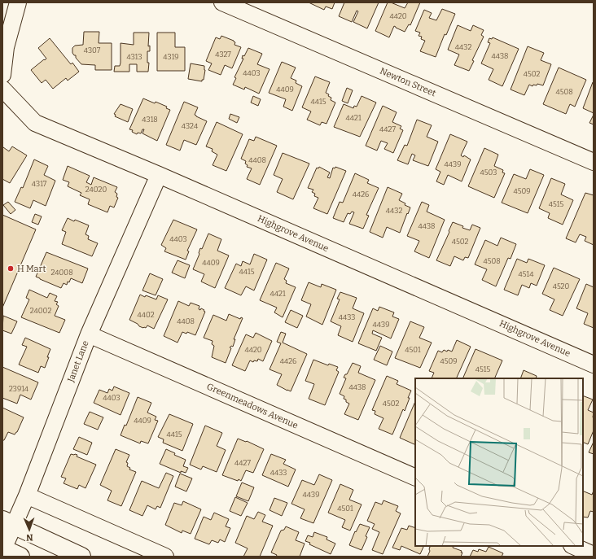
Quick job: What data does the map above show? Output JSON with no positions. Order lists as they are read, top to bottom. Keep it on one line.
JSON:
{"streets":{"street":["Newton Street","Highgrove Avenue","Janet Lane","Greenmeadows Avenue"]},"crossings":[["Highgrove Avenue","Janet Lane"],["Janet Lane","Greenmeadows Avenue"]],"places":["H Mart"],"house_numbers":["4420","4432","4307","4327","4438","4313","4319","4403","4502","4409","4508","4415","4421","4318","4324","4427","4408","4439","4503","4317","24020","4509","4426","4515","4432","4438","4403","4502","4508","4409","4415","24008","4514","4520","4421","24002","4402","4433","4408","4439","4420","4501","4426","4509","4515","4438","23914","4403","4502","4409","4415","4427","4433","4439","4501"],"north":"bottom"}
